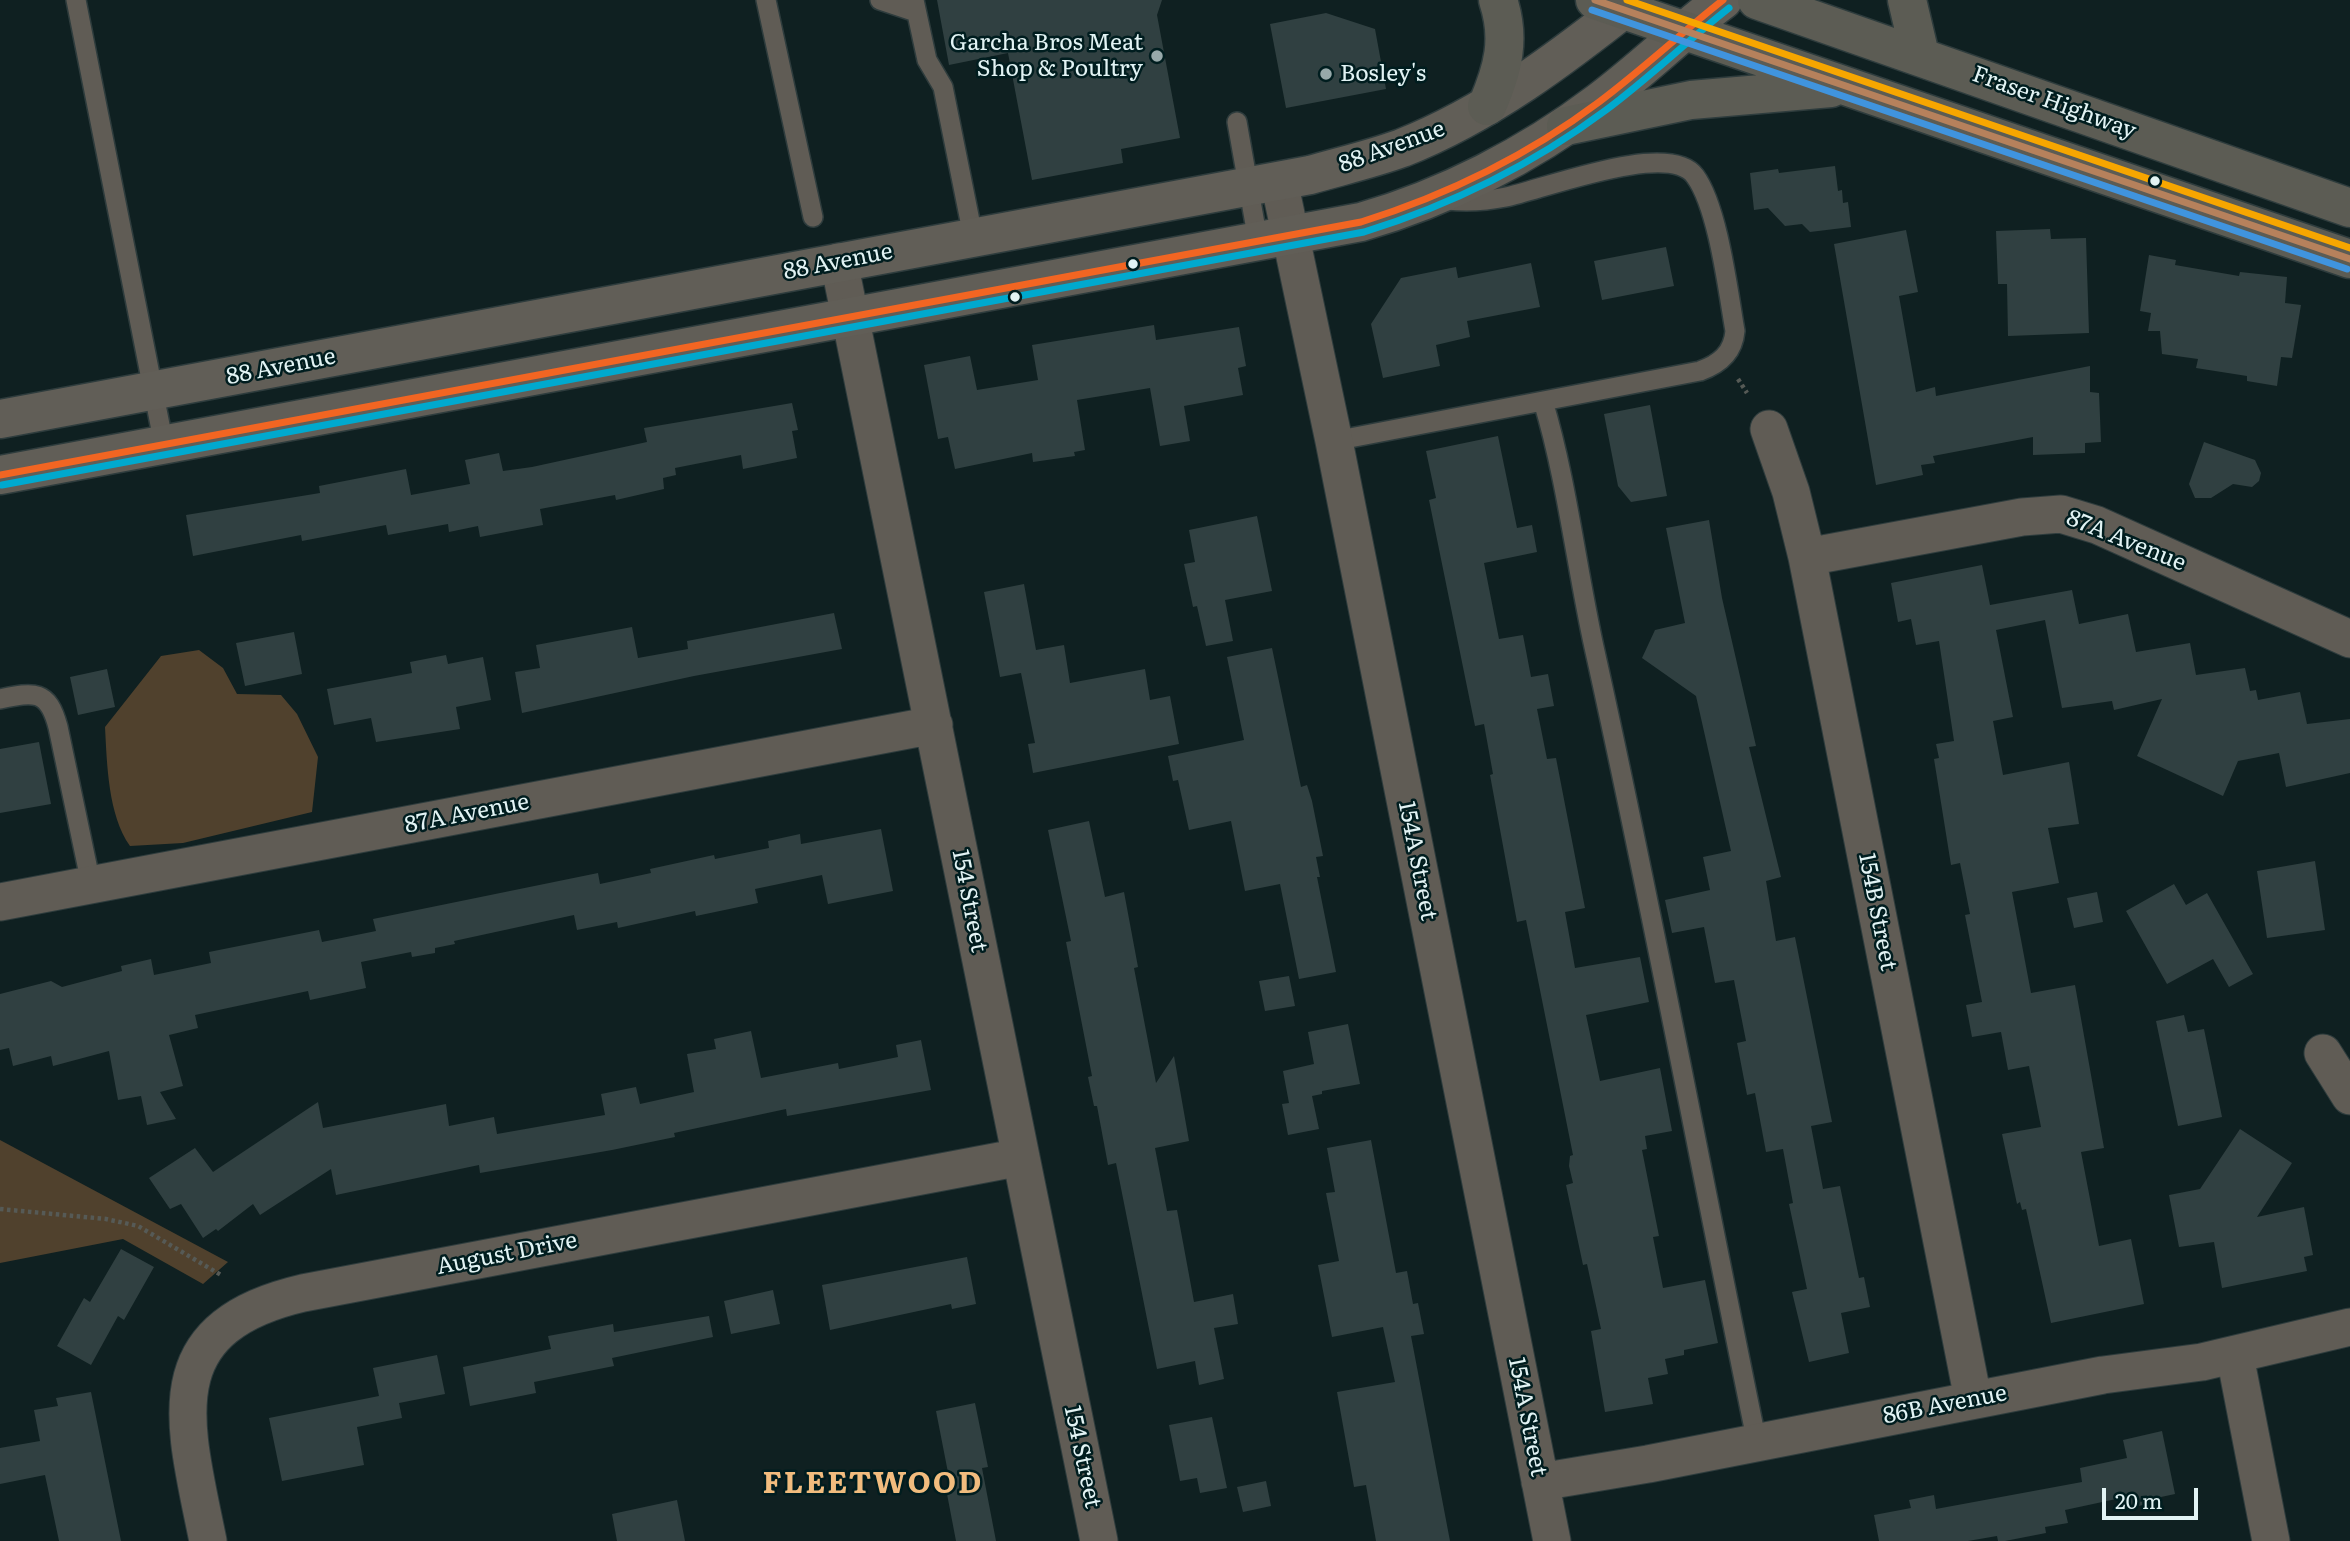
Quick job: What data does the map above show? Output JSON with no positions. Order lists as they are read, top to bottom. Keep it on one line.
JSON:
{"streets":{"main road":["Fraser Highway","88 Avenue"],"street":["87A Avenue","154A Street","154 Street","154B Street","August Drive","86B Avenue"]},"crossings":[["88 Avenue","154A Street"],["88 Avenue","154 Street"],["87A Avenue","154 Street"],["87A Avenue","154B Street"],["154A Street","86B Avenue"],["154 Street","August Drive"],["154B Street","86B Avenue"]],"districts":["FLEETWOOD"],"places":["Garcha Bros Meat Shop & Poultry","Bosley's"],"scale_bar":"20 m"}
